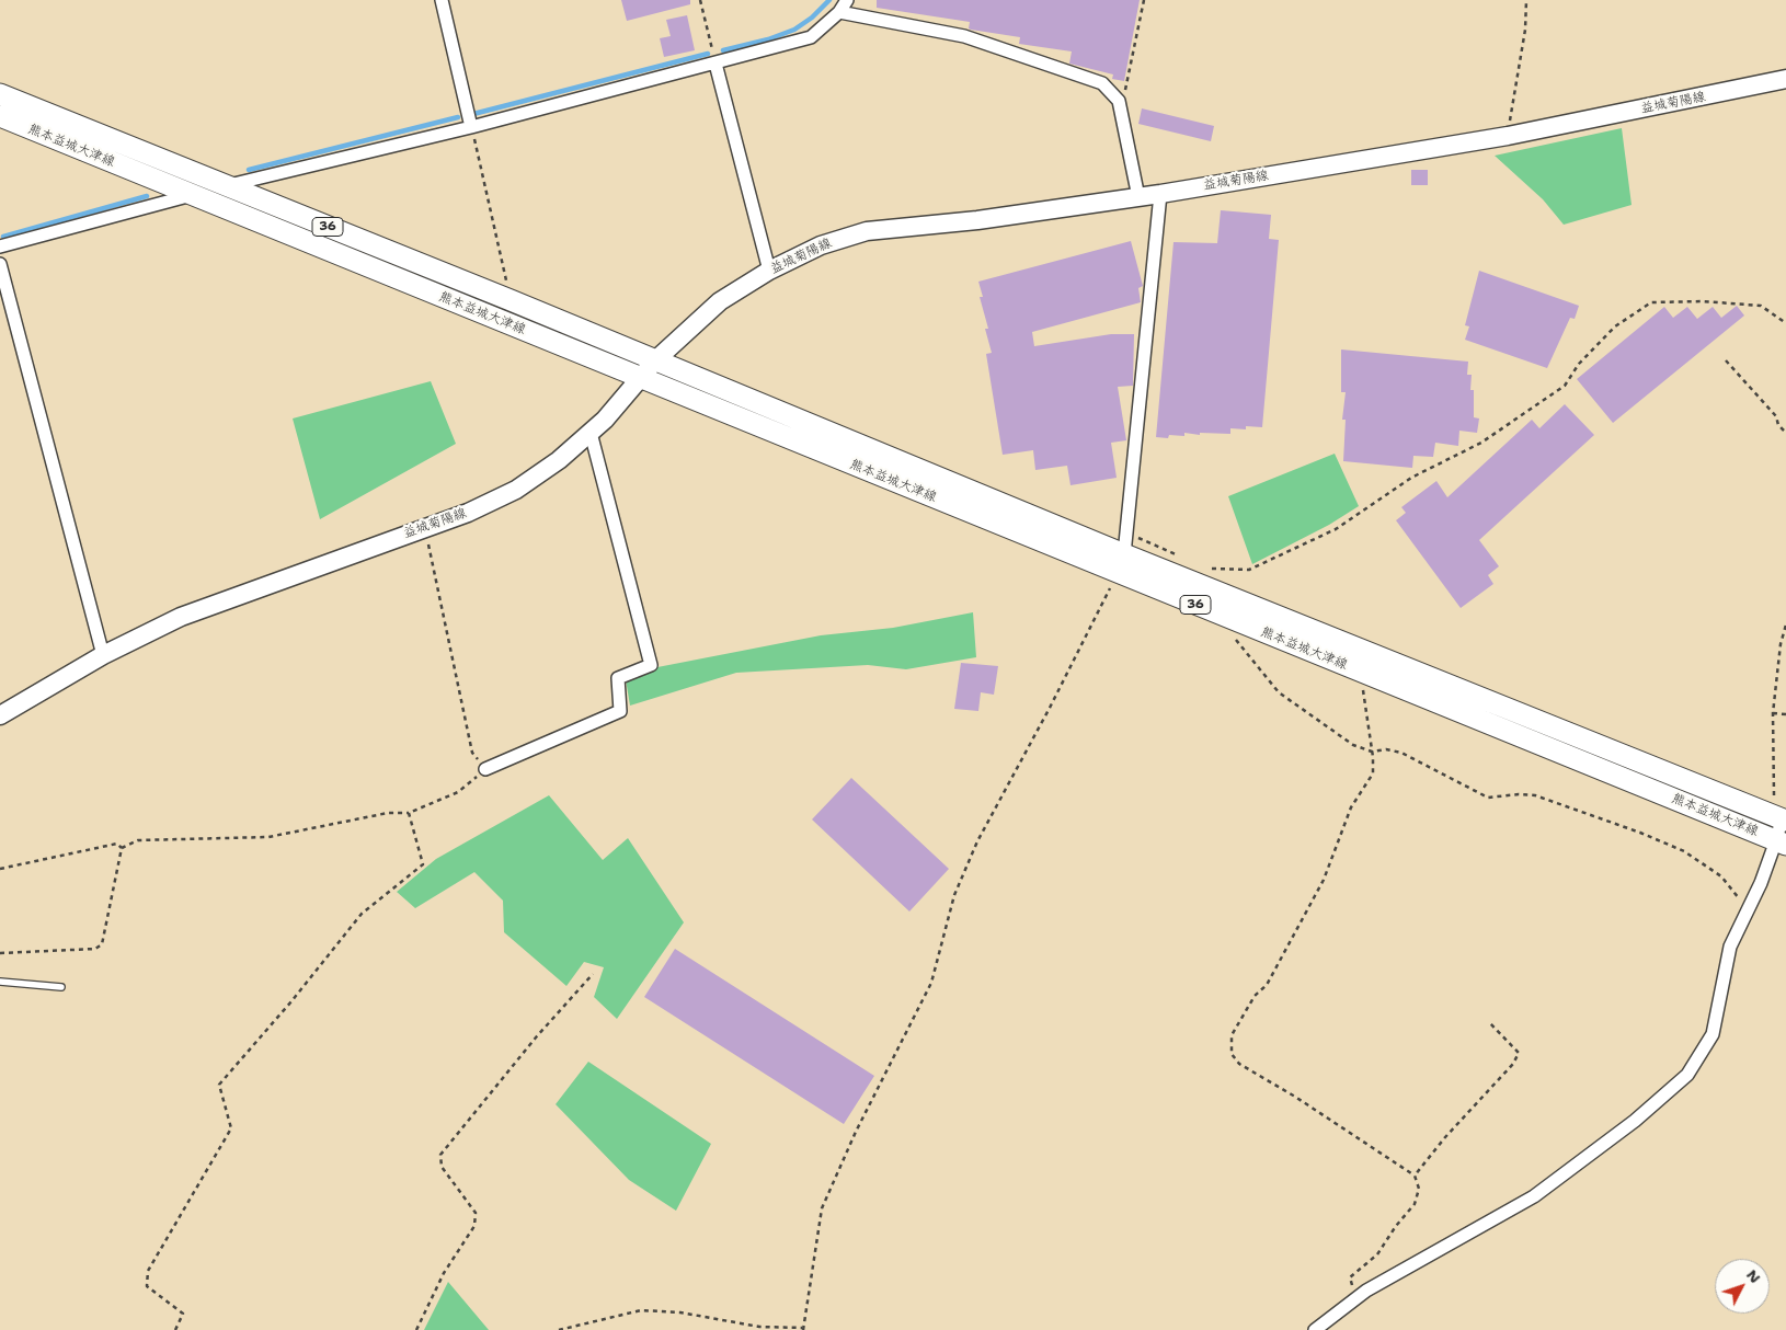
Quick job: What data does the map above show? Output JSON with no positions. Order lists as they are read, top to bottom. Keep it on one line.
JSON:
{"streets":{"main road":["益城菊陽線","熊本益城大津線","36"]},"crossings":[["益城菊陽線","熊本益城大津線"]],"north":"top right"}
